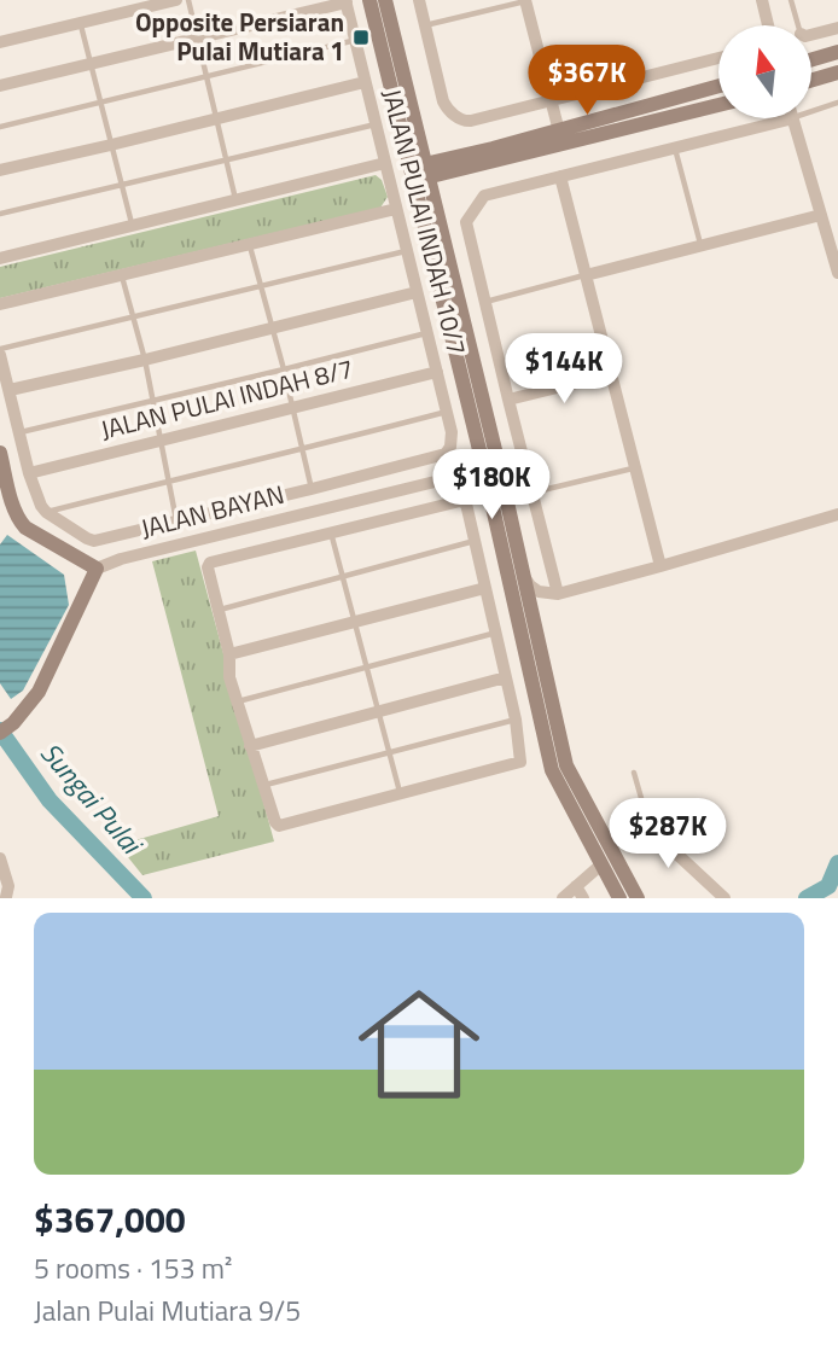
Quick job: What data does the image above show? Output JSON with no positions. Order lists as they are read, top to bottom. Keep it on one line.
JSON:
{"streets":{"street":["JALAN PULAI INDAH 10/7","JALAN PULAI INDAH 8/7","JALAN BAYAN"]},"crossings":[["JALAN PULAI INDAH 10/7","JALAN PULAI INDAH 8/7"]],"water":["Sungai Pulai"],"places":{"transit":["Opposite Persiaran Pulai Mutiara 1"]},"north":"top","page":{"price":["$367K","$144K","$180K","$287K"],"list":[{"name":"$367,000","note":"5 rooms · 153 m² · Jalan Pulai Mutiara 9/5"}]}}
